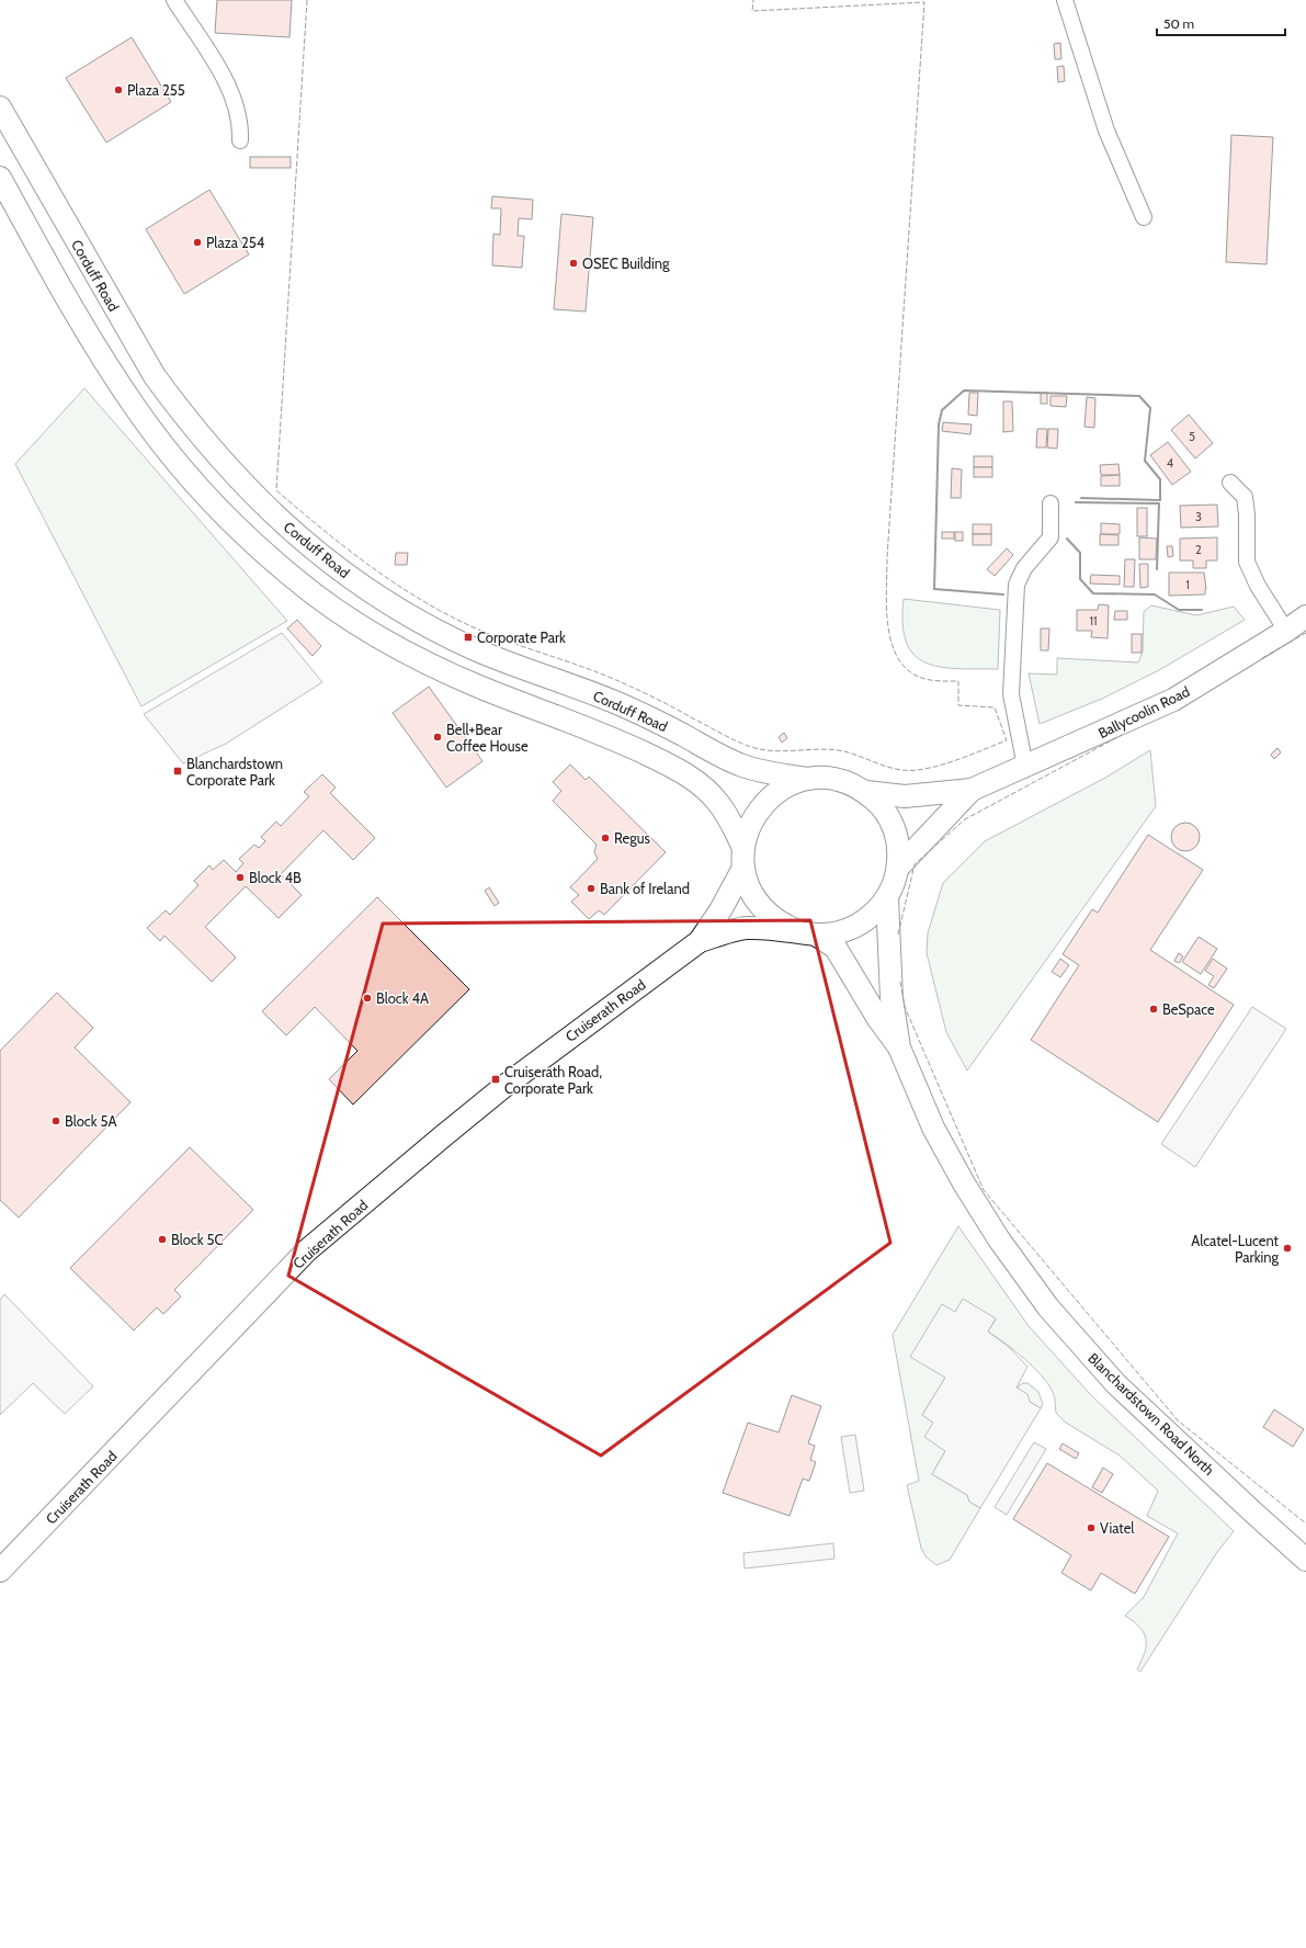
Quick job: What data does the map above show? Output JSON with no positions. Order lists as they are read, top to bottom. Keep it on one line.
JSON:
{"streets":{"main road":["Corduff Road","Ballycoolin Road","Cruiserath Road","Blanchardstown Road North"]},"crossings":[["Corduff Road","Ballycoolin Road"],["Corduff Road","Cruiserath Road"],["Corduff Road","Blanchardstown Road North"],["Ballycoolin Road","Cruiserath Road"],["Ballycoolin Road","Blanchardstown Road North"],["Cruiserath Road","Blanchardstown Road North"]],"places":{"other":["Plaza 255","Plaza 254","OSEC Building","Bell+Bear Coffee House","Regus","Block 4B","Bank of Ireland","Block 4A","BeSpace","Block 5A","Block 5C","Alcatel-Lucent Parking","Viatel"],"transit":["Corporate Park","Blanchardstown Corporate Park","Cruiserath Road, Corporate Park"]},"house_numbers":["5","4","3","2","1","11"],"scale_bar":"50 m"}
